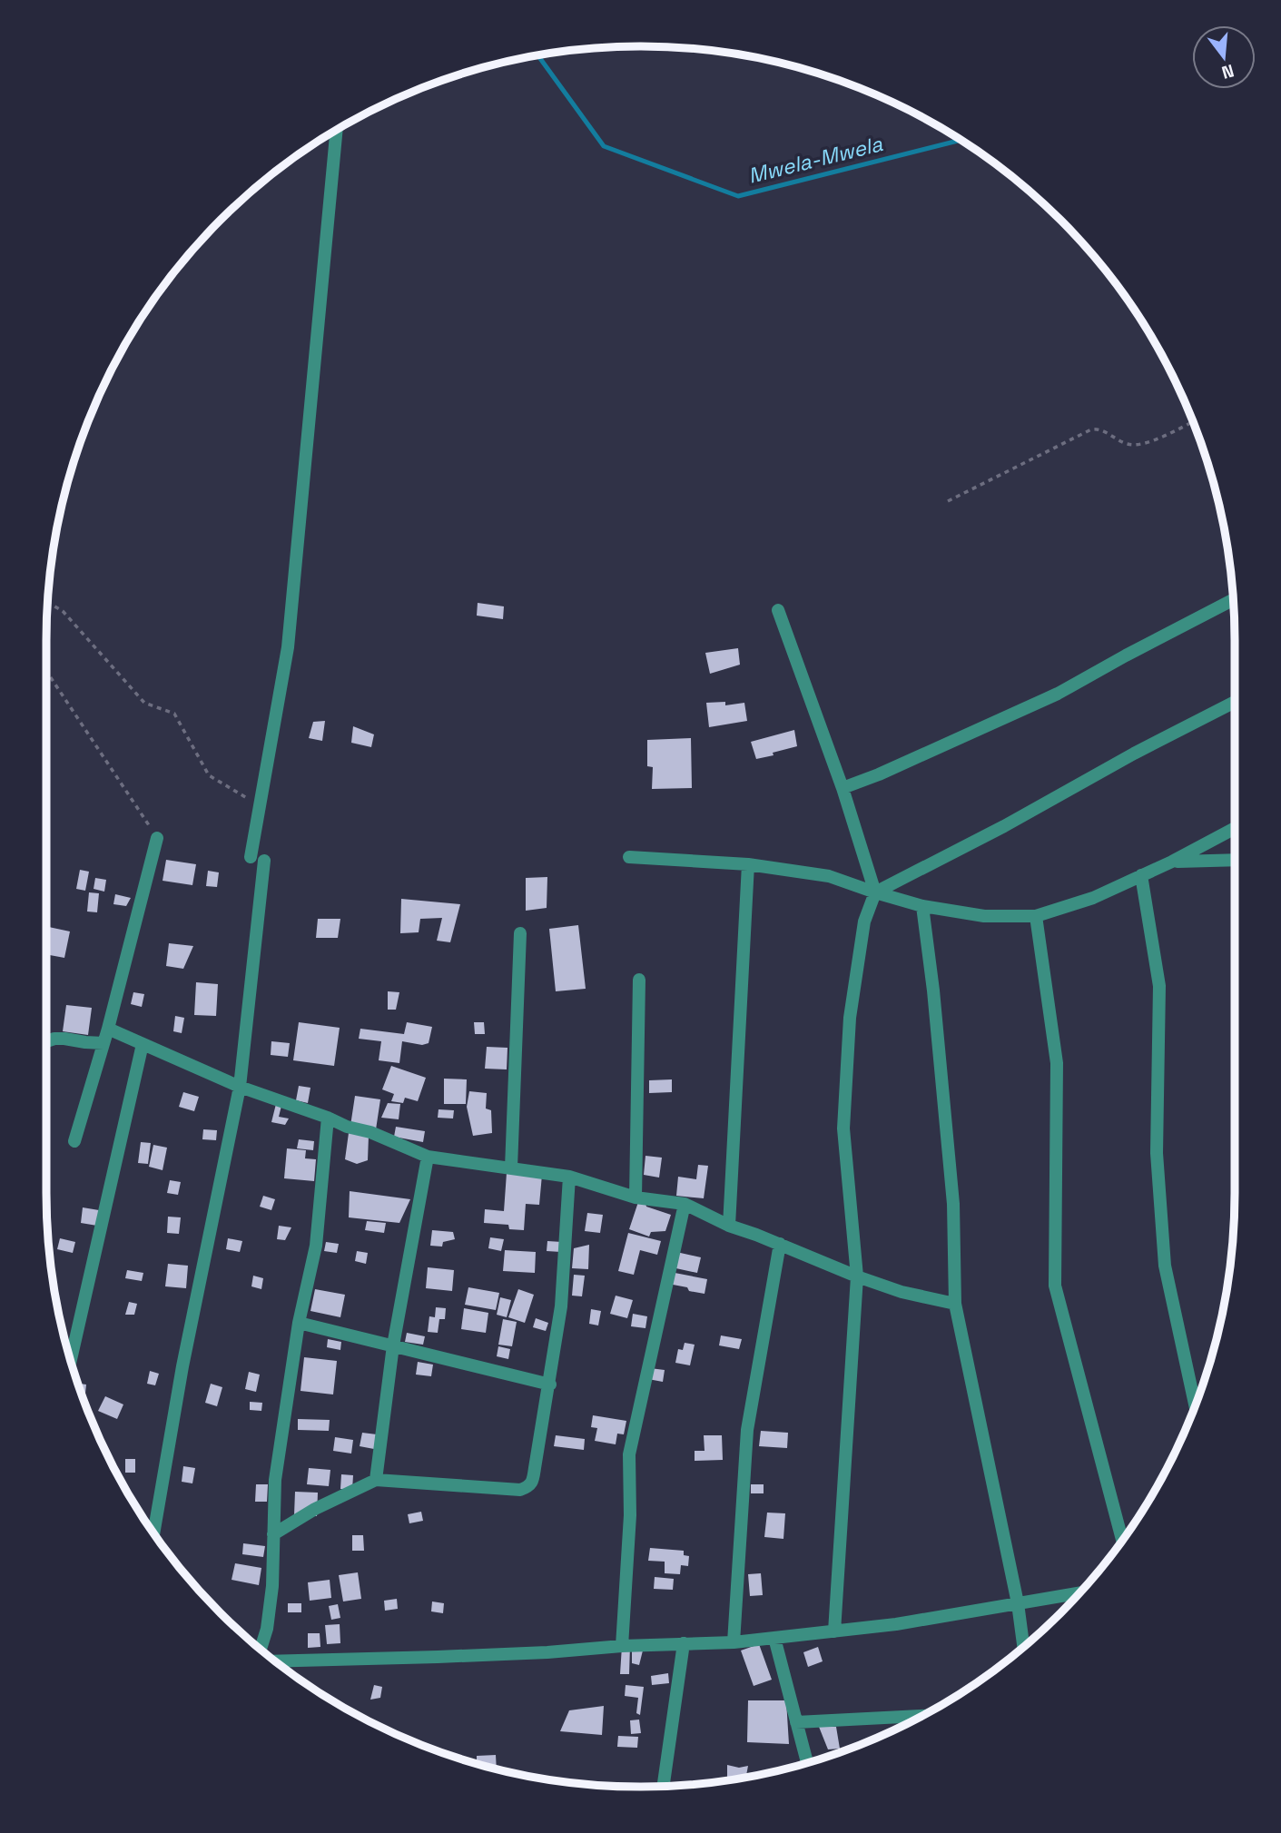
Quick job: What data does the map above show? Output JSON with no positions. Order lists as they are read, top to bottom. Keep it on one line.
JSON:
{"water":["Mwela-Mwela"],"north":"bottom"}
